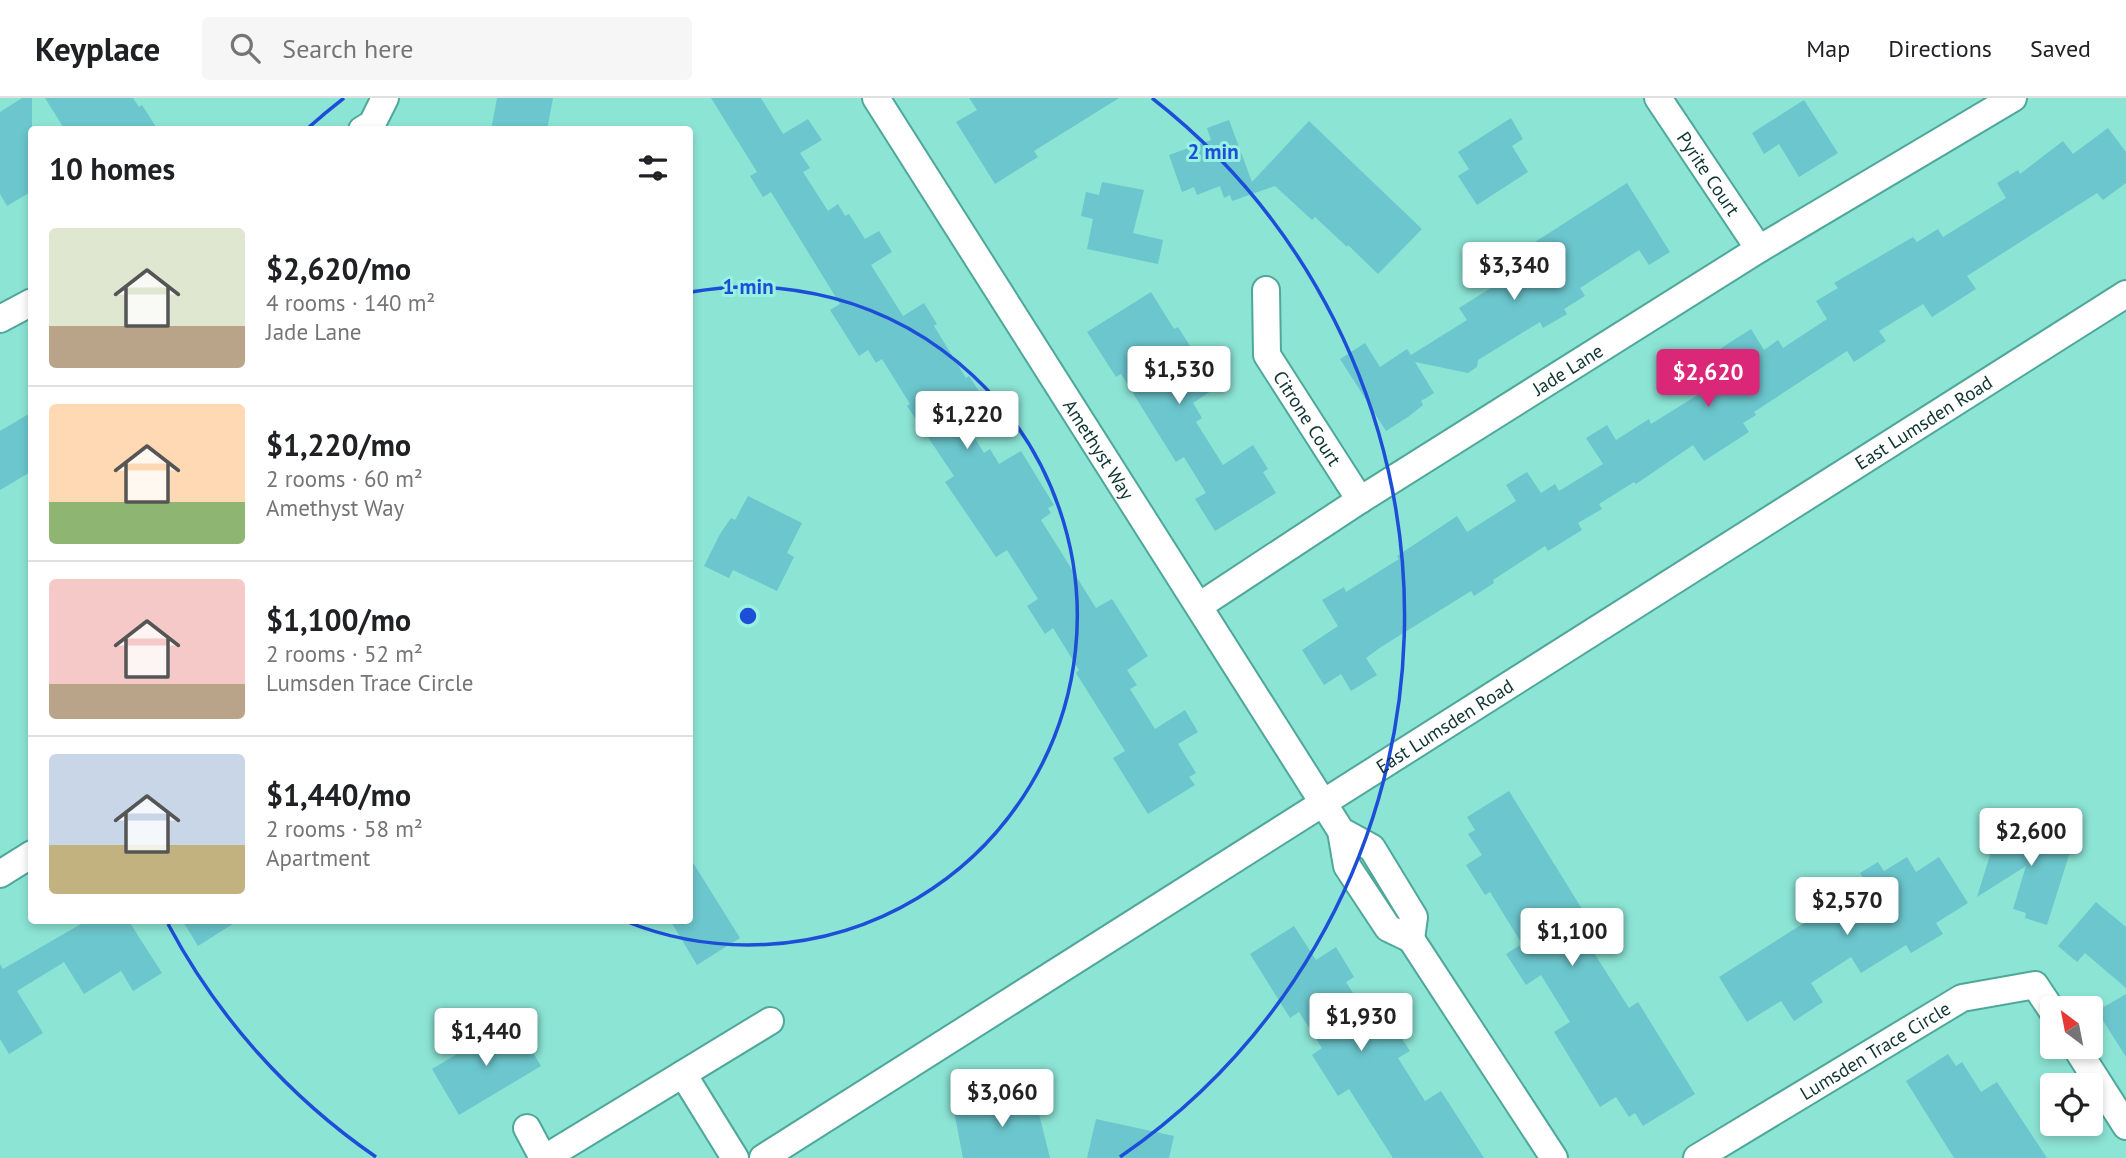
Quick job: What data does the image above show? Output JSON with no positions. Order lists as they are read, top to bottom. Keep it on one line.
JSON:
{"streets":{"street":["Pyrite Court","Jade Lane","Citrone Court","East Lumsden Road","Amethyst Way","Lumsden Trace Circle"]},"crossings":[["Pyrite Court","Jade Lane"],["Jade Lane","Citrone Court"],["Jade Lane","Amethyst Way"],["East Lumsden Road","Amethyst Way"]],"north":"top left","page":{"header":"Keyplace","search":"Search here","nav":["Map","Directions","Saved"],"heading":"10 homes","list":[{"name":"$2,620/mo","note":"4 rooms · 140 m² · Jade Lane"},{"name":"$1,220/mo","note":"2 rooms · 60 m² · Amethyst Way"},{"name":"$1,100/mo","note":"2 rooms · 52 m² · Lumsden Trace Circle"},{"name":"$1,440/mo","note":"2 rooms · 58 m² · Apartment"}],"price":["$3,340","$1,530","$2,620","$1,220","$2,600","$2,570","$1,100","$1,930","$1,440","$3,060"]},"rings":["2 min","1 min"]}
